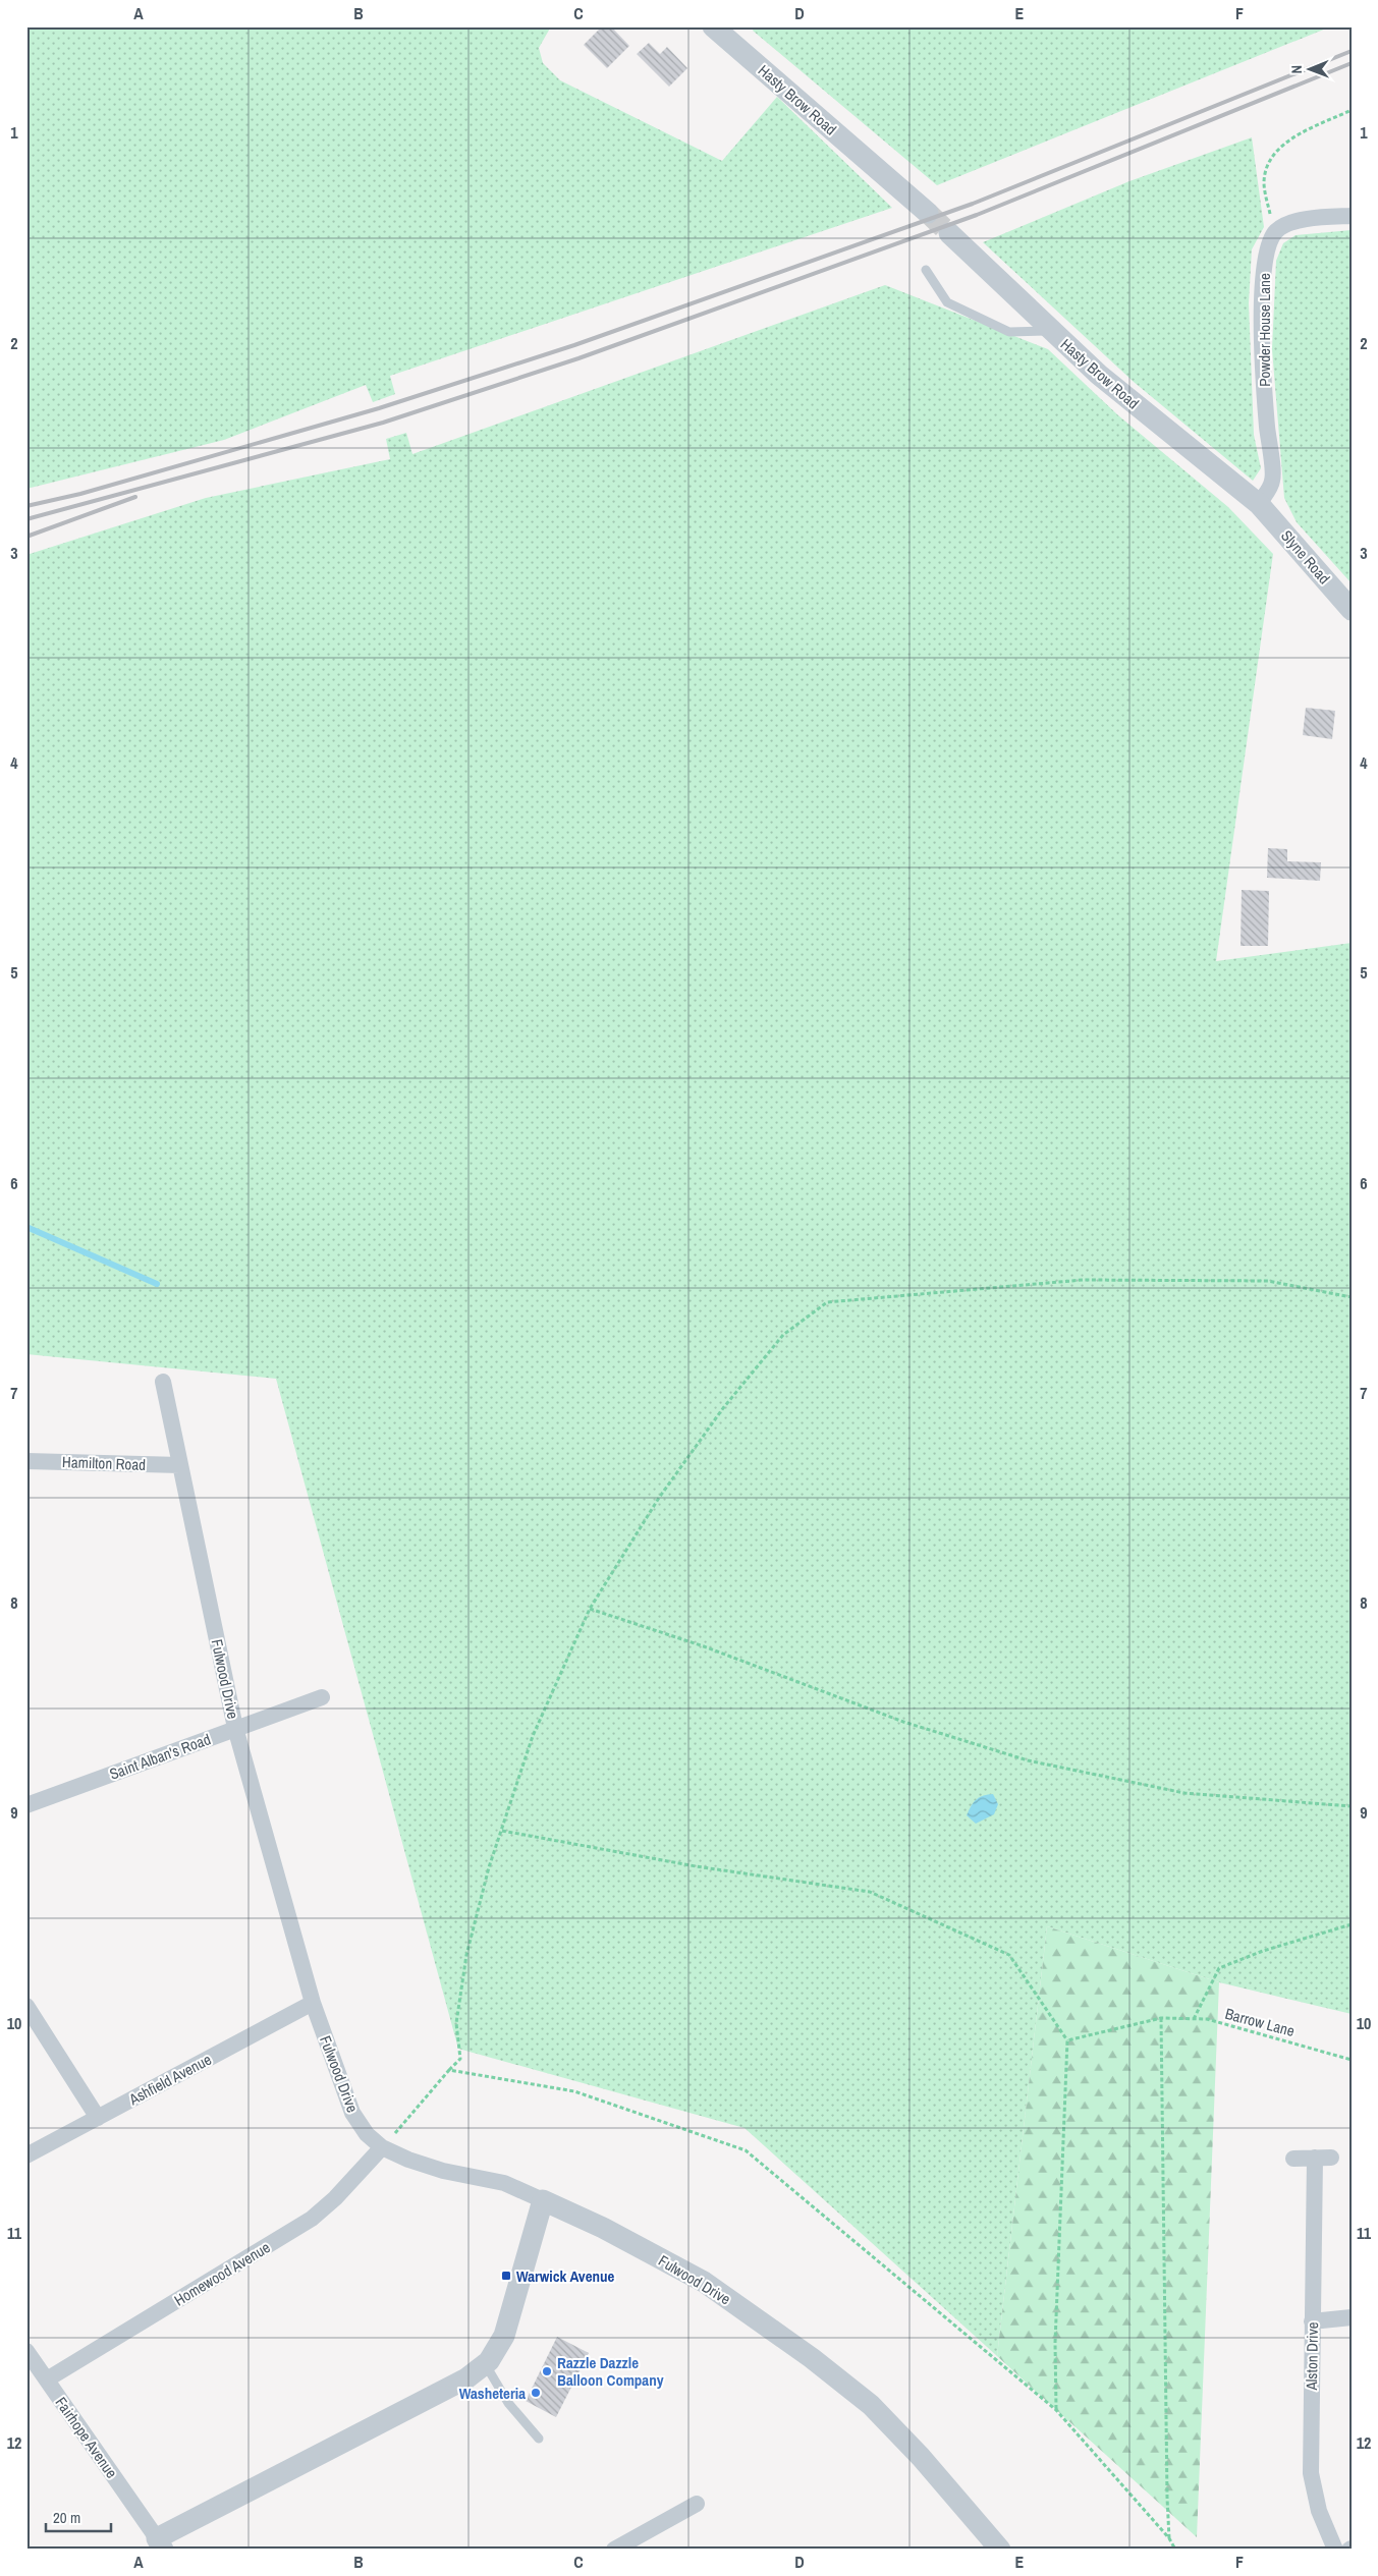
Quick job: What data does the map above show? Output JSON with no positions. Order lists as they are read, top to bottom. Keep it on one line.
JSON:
{"streets":{"street":["Hasty Brow Road","Powder House Lane","Slyne Road","Hamilton Road","Fulwood Drive","Saint Alban's Road","Ashfield Avenue","Homewood Avenue","Alston Drive","Fairhope Avenue"],"path":["Barrow Lane"]},"crossings":[["Hasty Brow Road","Powder House Lane"],["Hasty Brow Road","Slyne Road"],["Powder House Lane","Slyne Road"],["Hamilton Road","Fulwood Drive"],["Fulwood Drive","Saint Alban's Road"],["Fulwood Drive","Ashfield Avenue"],["Fulwood Drive","Homewood Avenue"],["Homewood Avenue","Fairhope Avenue"]],"places":{"transit":["Warwick Avenue"],"other":["Razzle Dazzle Balloon Company","Washeteria"]},"scale_bar":"20 m","north":"left","grid":{"columns":["A","B","C","D","E","F"],"rows":["1","2","3","4","5","6","7","8","9","10","11","12"]}}
